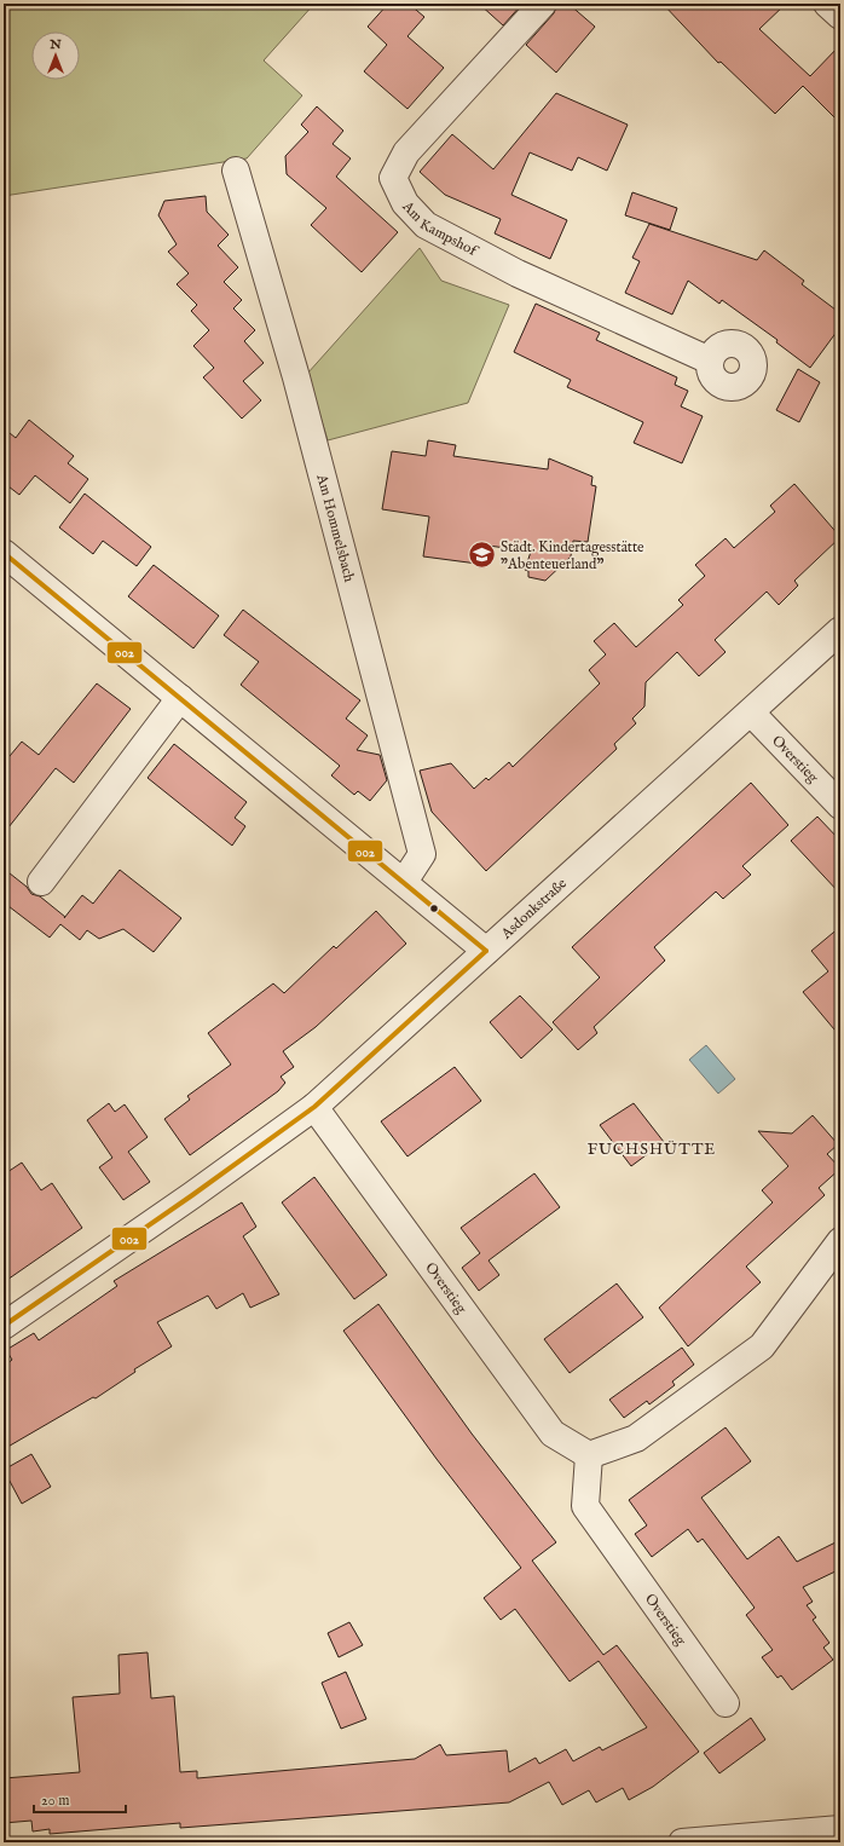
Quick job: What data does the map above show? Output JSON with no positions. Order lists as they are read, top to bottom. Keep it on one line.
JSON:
{"streets":{"street":["Am Kampshof","Am Hommelsbach","Overstieg","Asdonkstraße"]},"crossings":[["Overstieg","Asdonkstraße"]],"districts":["FUCHSHÜTTE"],"places":{"school or university":["Städt. Kindertagesstätte \"Abenteuerland\""]},"lines":["transit line 002"],"scale_bar":"20 m","north":"top"}
